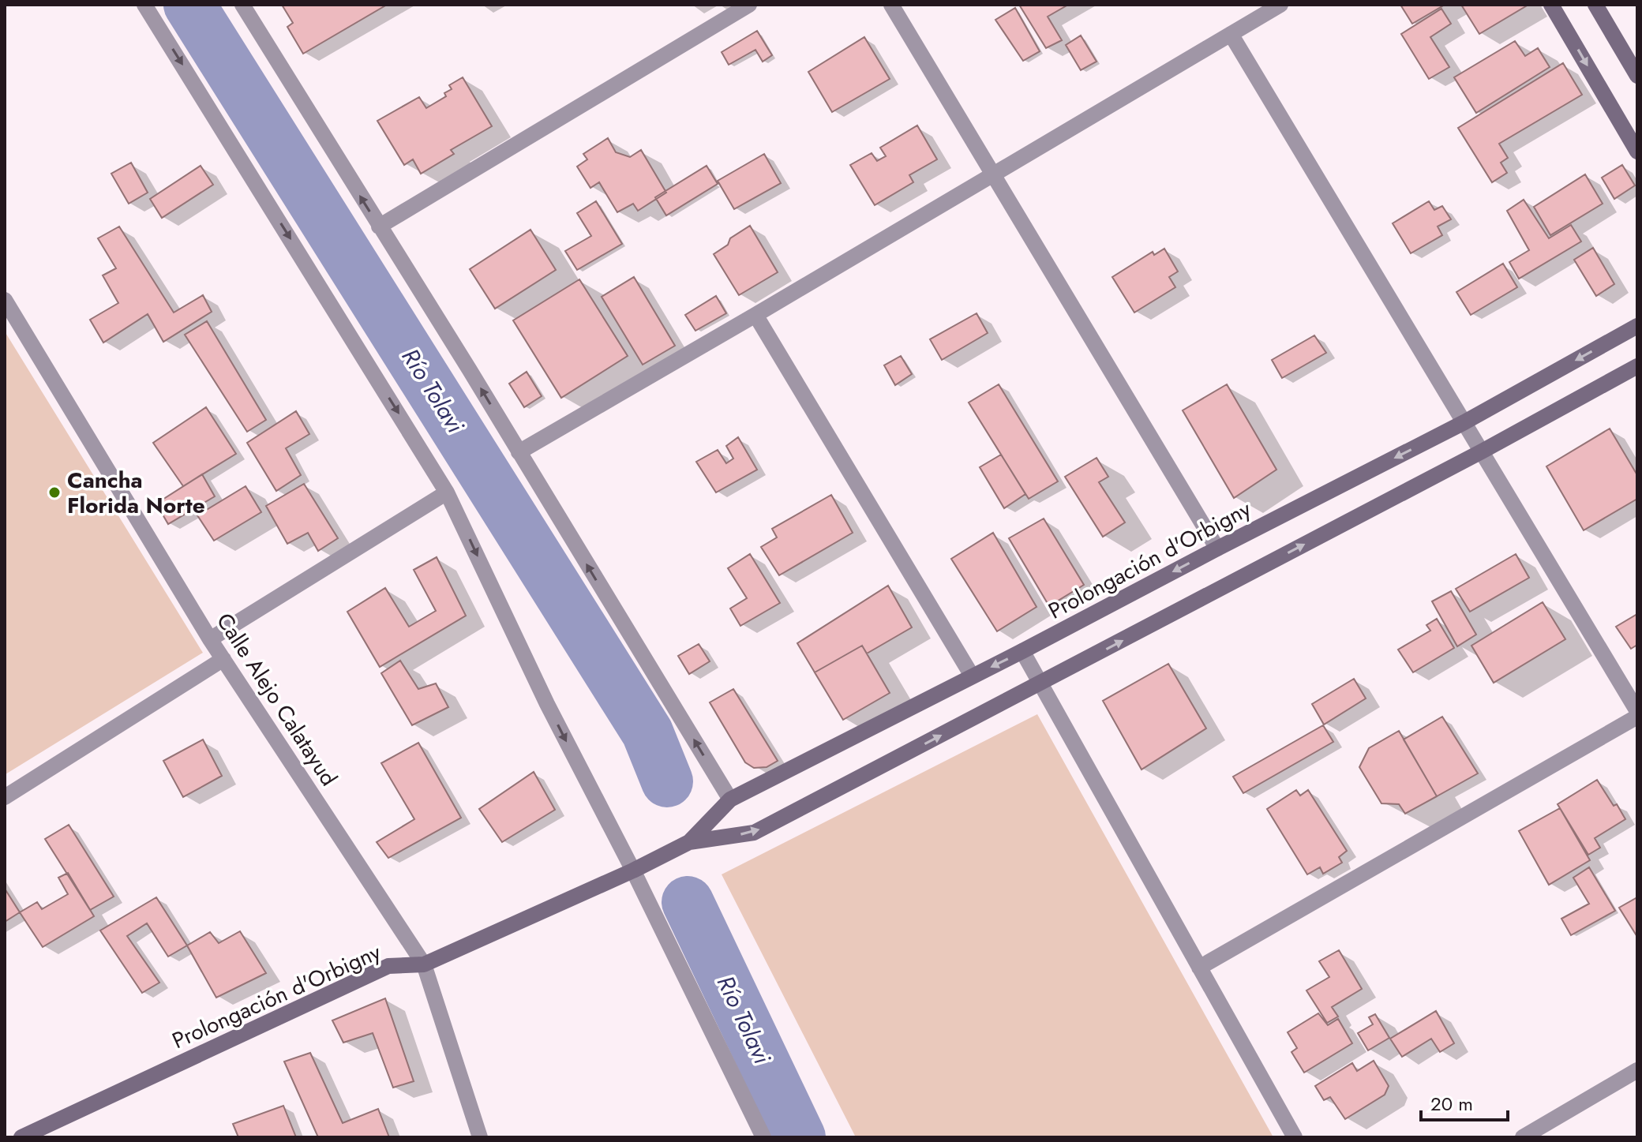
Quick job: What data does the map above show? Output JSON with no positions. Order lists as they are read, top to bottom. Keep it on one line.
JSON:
{"streets":{"street":["Prolongación d'Orbigny","Calle Alejo Calatayud"]},"crossings":[["Prolongación d'Orbigny","Calle Alejo Calatayud"]],"water":["Río Tolavi"],"places":["Cancha Florida Norte"],"scale_bar":"20 m"}
